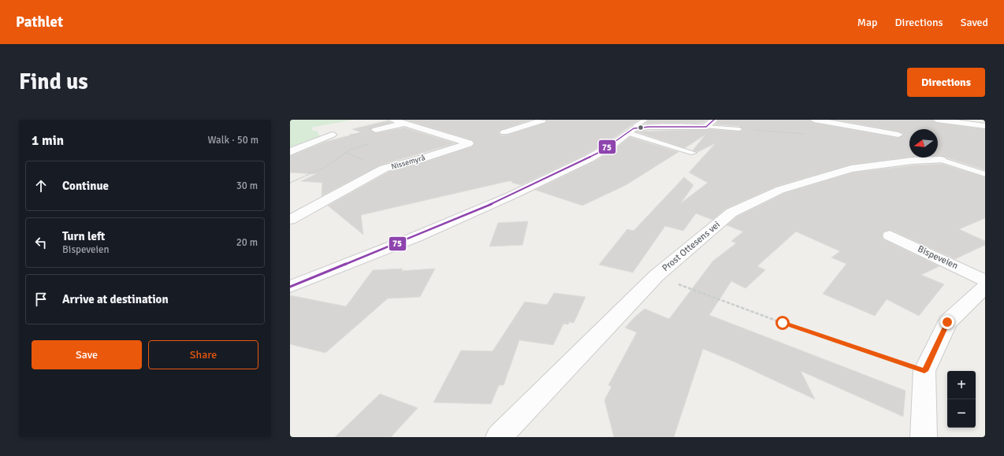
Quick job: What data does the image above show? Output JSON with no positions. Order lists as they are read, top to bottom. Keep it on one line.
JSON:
{"streets":{"street":["Nissemyrå","Prost Ottesens vei","Bispeveien"]},"lines":["transit line 75"],"north":"left","page":{"header":"Pathlet","nav":["Map","Directions","Saved"],"buttons":["Directions",["Save","Share"]],"title":"Find us","heading":["1 min","Walk · 50 m"],"list":[["Continue","30 m"],["Turn left","Bispeveien","20 m"],"Arrive at destination"],"map_buttons":["+","−"]}}
